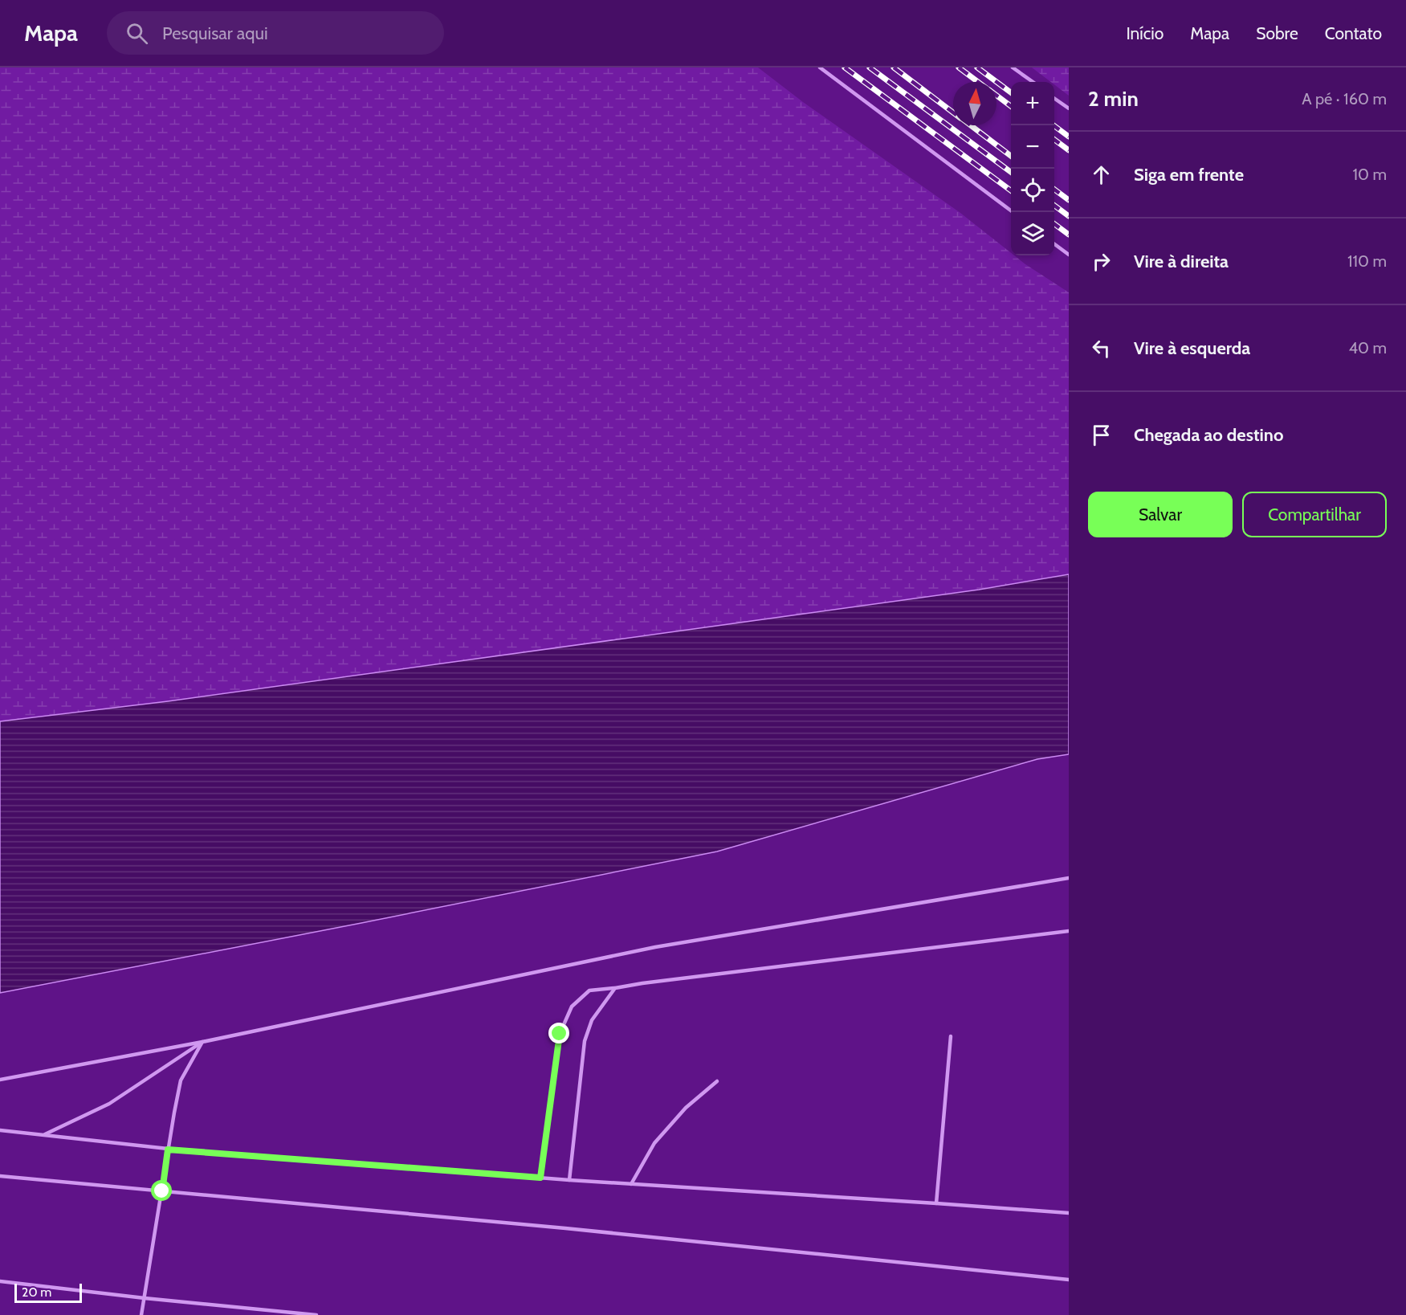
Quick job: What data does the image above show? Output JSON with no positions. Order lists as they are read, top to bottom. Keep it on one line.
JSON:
{"scale_bar":"20 m","north":"top","page":{"header":"Mapa","search":"Pesquisar aqui","nav":["Início","Mapa","Sobre","Contato"],"heading":["2 min","A pé · 160 m"],"map_buttons":["+","−"],"list":[["Siga em frente","10 m"],["Vire à direita","110 m"],["Vire à esquerda","40 m"],"Chegada ao destino"],"buttons":["Salvar","Compartilhar"],"scale":"20 m"}}
